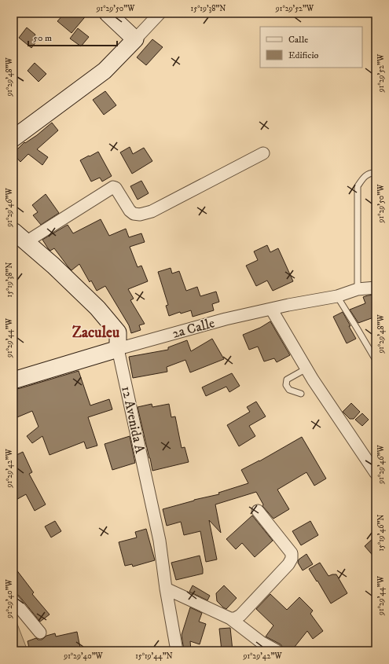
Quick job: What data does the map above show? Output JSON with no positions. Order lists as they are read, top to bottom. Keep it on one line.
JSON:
{"streets":{"street":["2a Calle","12 Avenida A"]},"crossings":[["2a Calle","12 Avenida A"]],"districts":["Zaculeu"],"legend":["Calle","Edificio"],"scale_bar":"50 m","coordinates":["91°29'50\"W","15°19'38\"N","91°29'52\"W","91°29'48\"W","91°29'46\"W","91°29'44\"W","91°29'42\"W","15°19'46\"N","91°29'40\"W","15°19'44\"N"]}
